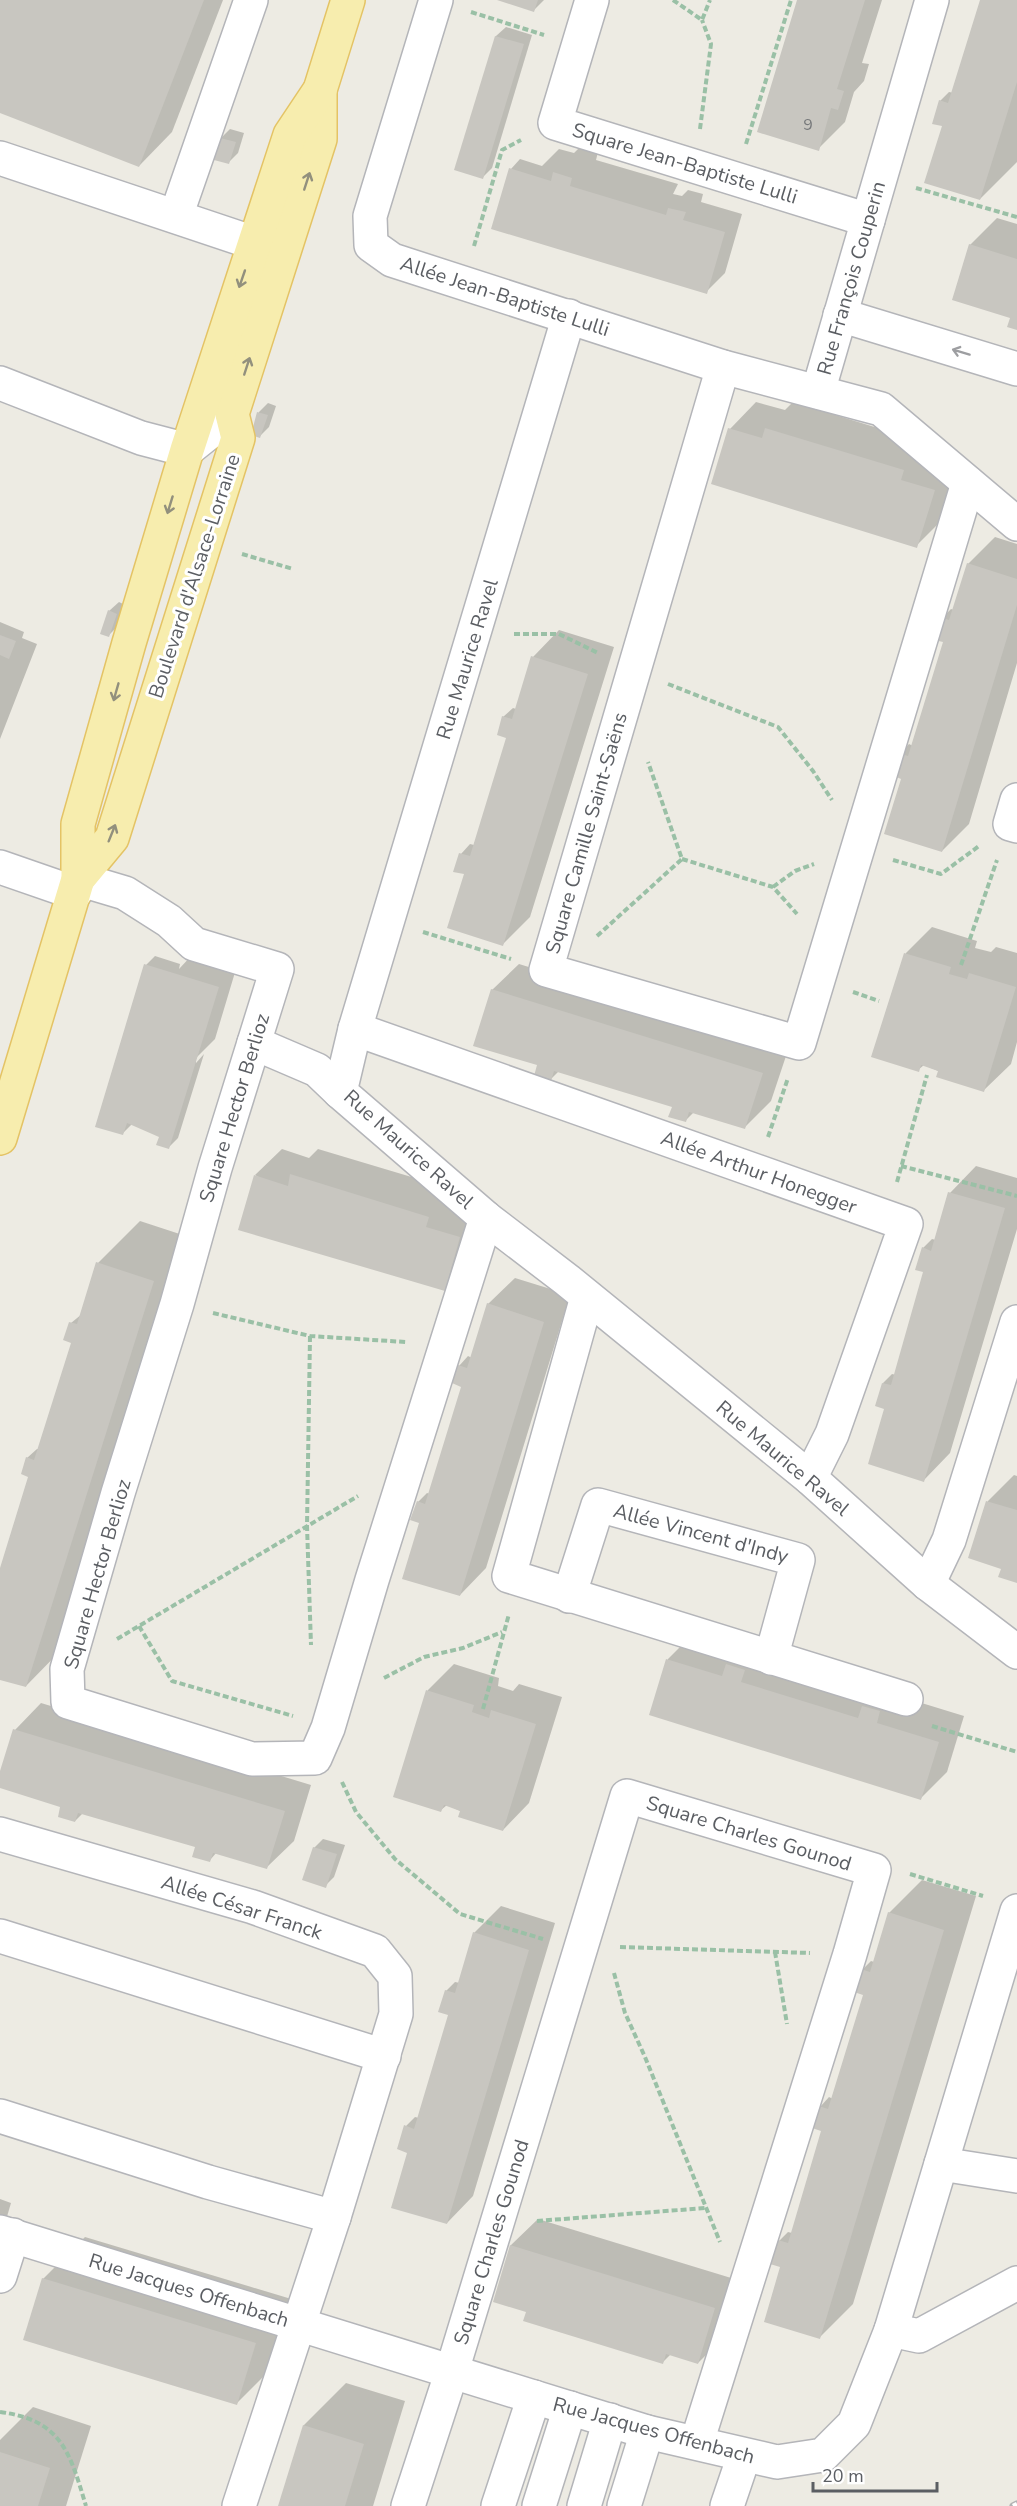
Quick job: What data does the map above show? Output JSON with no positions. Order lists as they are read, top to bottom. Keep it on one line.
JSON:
{"streets":{"main road":["Boulevard d'Alsace-Lorraine"],"street":["Square Jean-Baptiste Lulli","Rue François Couperin","Allée Jean-Baptiste Lulli","Rue Maurice Ravel","Square Camille Saint-Saëns","Square Hector Berlioz","Allée Arthur Honegger","Allée Vincent d'Indy","Square Charles Gounod","Allée César Franck","Rue Jacques Offenbach"]},"crossings":[["Square Jean-Baptiste Lulli","Rue François Couperin"],["Rue François Couperin","Allée Jean-Baptiste Lulli"],["Allée Jean-Baptiste Lulli","Rue Maurice Ravel"],["Allée Jean-Baptiste Lulli","Square Camille Saint-Saëns"],["Boulevard d'Alsace-Lorraine","Square Hector Berlioz"],["Rue Maurice Ravel","Allée Arthur Honegger"],["Square Charles Gounod","Rue Jacques Offenbach"],["Allée César Franck","Rue Jacques Offenbach"]],"house_numbers":["9"],"scale_bar":"20 m"}
